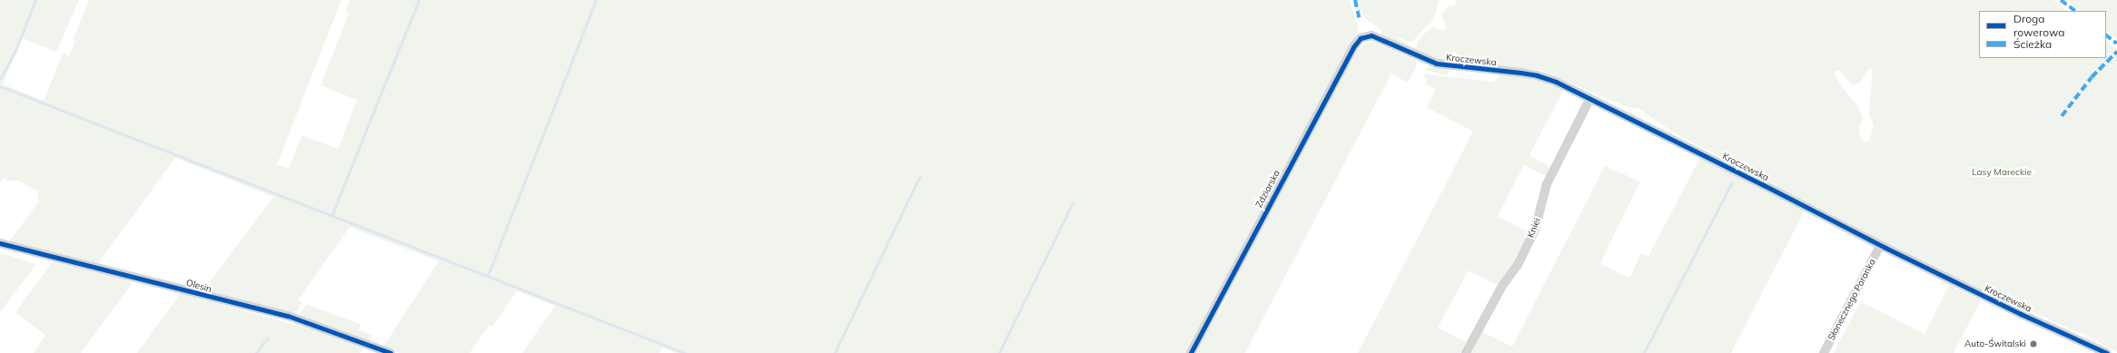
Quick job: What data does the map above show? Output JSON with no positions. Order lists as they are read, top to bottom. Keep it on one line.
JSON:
{"streets":{"street":["Kroczewska","Zdziarska","Kniei","Olesin","Słonecznego Poranka"]},"crossings":[["Kroczewska","Zdziarska"],["Kroczewska","Kniei"],["Kroczewska","Słonecznego Poranka"]],"parks":["Lasy Mareckie"],"places":["Auto-Świtalski"],"legend":["Droga rowerowa","Ścieżka"]}
